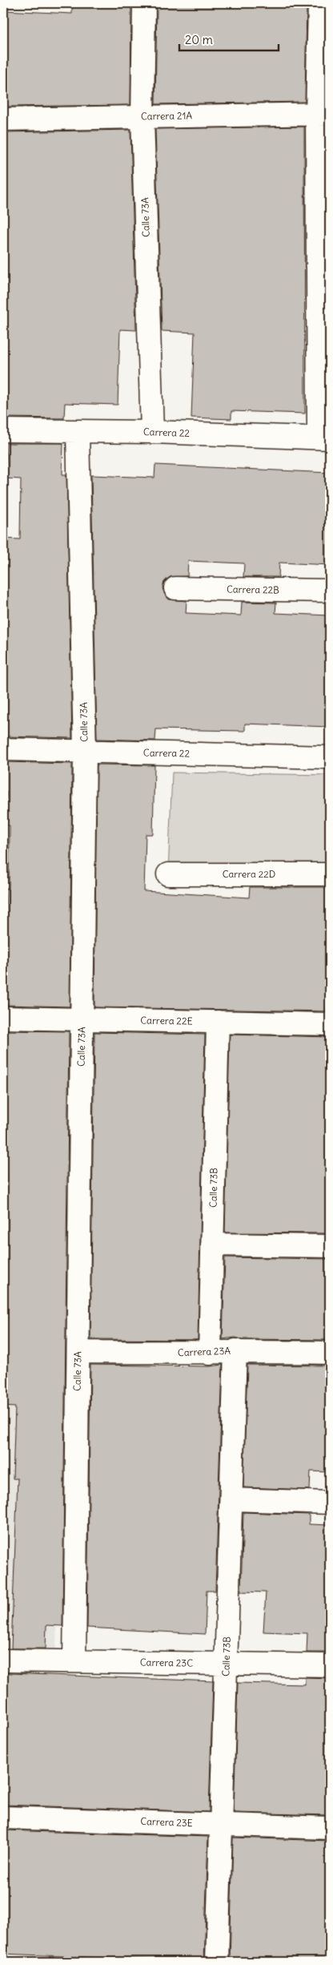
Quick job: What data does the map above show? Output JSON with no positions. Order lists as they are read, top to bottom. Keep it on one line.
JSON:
{"streets":{"street":["Carrera 21A","Calle 73A","Carrera 22","Carrera 22B","Carrera 22D","Carrera 22E","Calle 73B","Carrera 23A","Carrera 23C","Carrera 23E"]},"crossings":[["Carrera 21A","Calle 73A"],["Calle 73A","Carrera 22"],["Calle 73A","Carrera 22E"],["Calle 73A","Carrera 23A"],["Calle 73A","Carrera 23C"],["Carrera 22E","Calle 73B"],["Calle 73B","Carrera 23A"],["Calle 73B","Carrera 23C"],["Calle 73B","Carrera 23E"]],"scale_bar":"20 m"}
